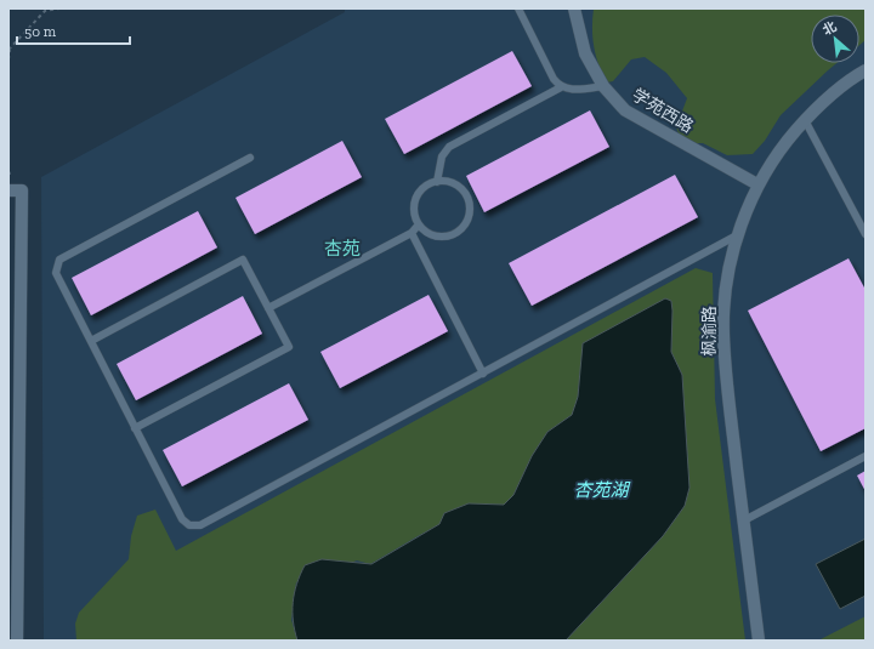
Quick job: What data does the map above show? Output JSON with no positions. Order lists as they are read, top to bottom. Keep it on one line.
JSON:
{"streets":{"street":["学苑西路","枫渝路"]},"crossings":[["学苑西路","枫渝路"]],"districts":["杏苑"],"water":["杏苑湖"],"scale_bar":"50 m","north":"top left"}
